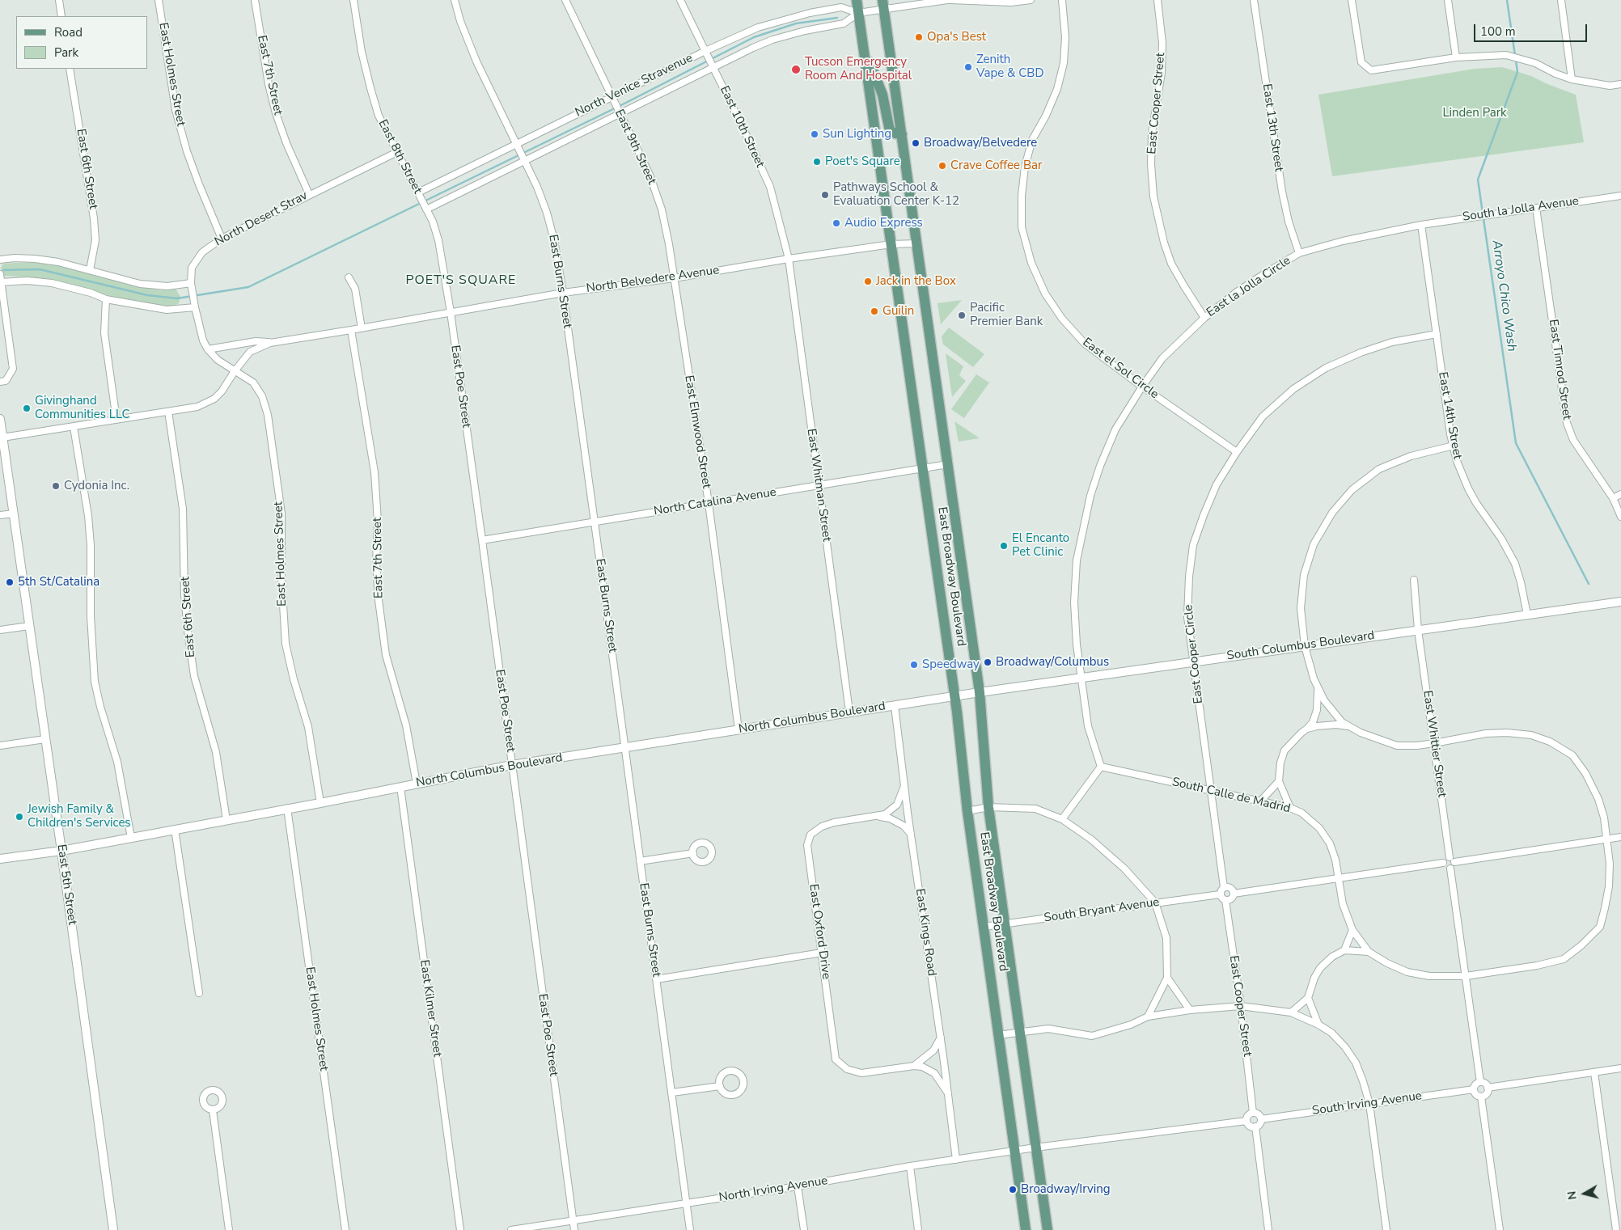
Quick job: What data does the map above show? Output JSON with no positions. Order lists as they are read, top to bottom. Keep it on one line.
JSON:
{"streets":{"main road":["East Broadway Boulevard"],"street":["East Holmes Street","East 7th Street","North Venice Stravenue","East Cooper Street","East 10th Street","East 13th Street","East 9th Street","East 8th Street","East 6th Street","South la Jolla Avenue","North Desert Strav","North Belvedere Avenue","East Burns Street","East la Jolla Circle","East el Sol Circle","East Timrod Street","East Poe Street","East 14th Street","East Elmwood Street","East Whitman Street","North Catalina Avenue","South Columbus Boulevard","East Cooper Circle","North Columbus Boulevard","East Whittier Street","South Calle de Madrid","East 5th Street","South Bryant Avenue","East Oxford Drive","East Kings Road","East Kilmer Street","South Irving Avenue","North Irving Avenue"]},"crossings":[["East Holmes Street","North Desert Strav"],["East Holmes Street","North Belvedere Avenue"],["East Holmes Street","North Columbus Boulevard"],["East 7th Street","North Desert Strav"],["East 7th Street","North Belvedere Avenue"],["East 7th Street","North Columbus Boulevard"],["North Venice Stravenue","East 10th Street"],["North Venice Stravenue","East 9th Street"],["North Venice Stravenue","East 8th Street"],["North Venice Stravenue","East Burns Street"],["North Venice Stravenue","East Broadway Boulevard"],["East Cooper Street","East la Jolla Circle"],["East Cooper Street","South Bryant Avenue"],["East Cooper Street","South Irving Avenue"],["East 10th Street","North Belvedere Avenue"],["East 10th Street","East Whitman Street"],["East 13th Street","East la Jolla Circle"],["East 9th Street","North Belvedere Avenue"],["East 9th Street","East Elmwood Street"],["East 8th Street","North Desert Strav"],["East 8th Street","North Belvedere Avenue"],["East 8th Street","East Poe Street"],["East 6th Street","North Belvedere Avenue"],["East 6th Street","North Columbus Boulevard"],["South la Jolla Avenue","East la Jolla Circle"],["South la Jolla Avenue","East Timrod Street"],["South la Jolla Avenue","East 14th Street"],["North Belvedere Avenue","East Burns Street"],["North Belvedere Avenue","East Poe Street"],["North Belvedere Avenue","East Elmwood Street"],["North Belvedere Avenue","East Whitman Street"],["North Belvedere Avenue","East Broadway Boulevard"],["North Belvedere Avenue","East 5th Street"],["East Burns Street","North Catalina Avenue"],["East Burns Street","North Columbus Boulevard"],["East Burns Street","North Irving Avenue"],["East la Jolla Circle","East el Sol Circle"],["East la Jolla Circle","East 14th Street"],["East la Jolla Circle","South Columbus Boulevard"],["East la Jolla Circle","South Calle de Madrid"],["East el Sol Circle","East Cooper Circle"],["East Poe Street","North Catalina Avenue"],["East Poe Street","North Columbus Boulevard"],["East Poe Street","North Irving Avenue"],["East 14th Street","South Columbus Boulevard"],["East 14th Street","East Cooper Circle"],["East Elmwood Street","North Catalina Avenue"],["East Elmwood Street","North Columbus Boulevard"],["East Whitman Street","North Catalina Avenue"],["East Whitman Street","North Columbus Boulevard"],["North Catalina Avenue","East Broadway Boulevard"],["East Broadway Boulevard","South Columbus Boulevard"],["East Broadway Boulevard","North Columbus Boulevard"],["East Broadway Boulevard","South Bryant Avenue"],["East Broadway Boulevard","North Irving Avenue"],["South Columbus Boulevard","East Cooper Circle"],["South Columbus Boulevard","North Columbus Boulevard"],["South Columbus Boulevard","East Whittier Street"],["East Cooper Circle","South Calle de Madrid"],["North Columbus Boulevard","East 5th Street"],["North Columbus Boulevard","East Kings Road"],["North Columbus Boulevard","East Kilmer Street"],["East Whittier Street","South Calle de Madrid"],["East Oxford Drive","East Kings Road"],["East Kings Road","North Irving Avenue"]],"districts":["POET'S SQUARE"],"water":["Arroyo Chico Wash"],"parks":["Linden Park"],"places":["Opa's Best","Zenith Vape & CBD","Tucson Emergency Room And Hospital","Sun Lighting","Broadway/Belvedere","Poet's Square","Crave Coffee Bar","Pathways School & Evaluation Center K-12","Audio Express","Jack in the Box","Guilin","Pacific Premier Bank","Givinghand Communities LLC","Cydonia Inc.","El Encanto Pet Clinic","5th St/Catalina","Broadway/Columbus","Speedway","Jewish Family & Children's Services","Broadway/Irving"],"legend":["Road","Park"],"scale_bar":"100 m","north":"left"}
